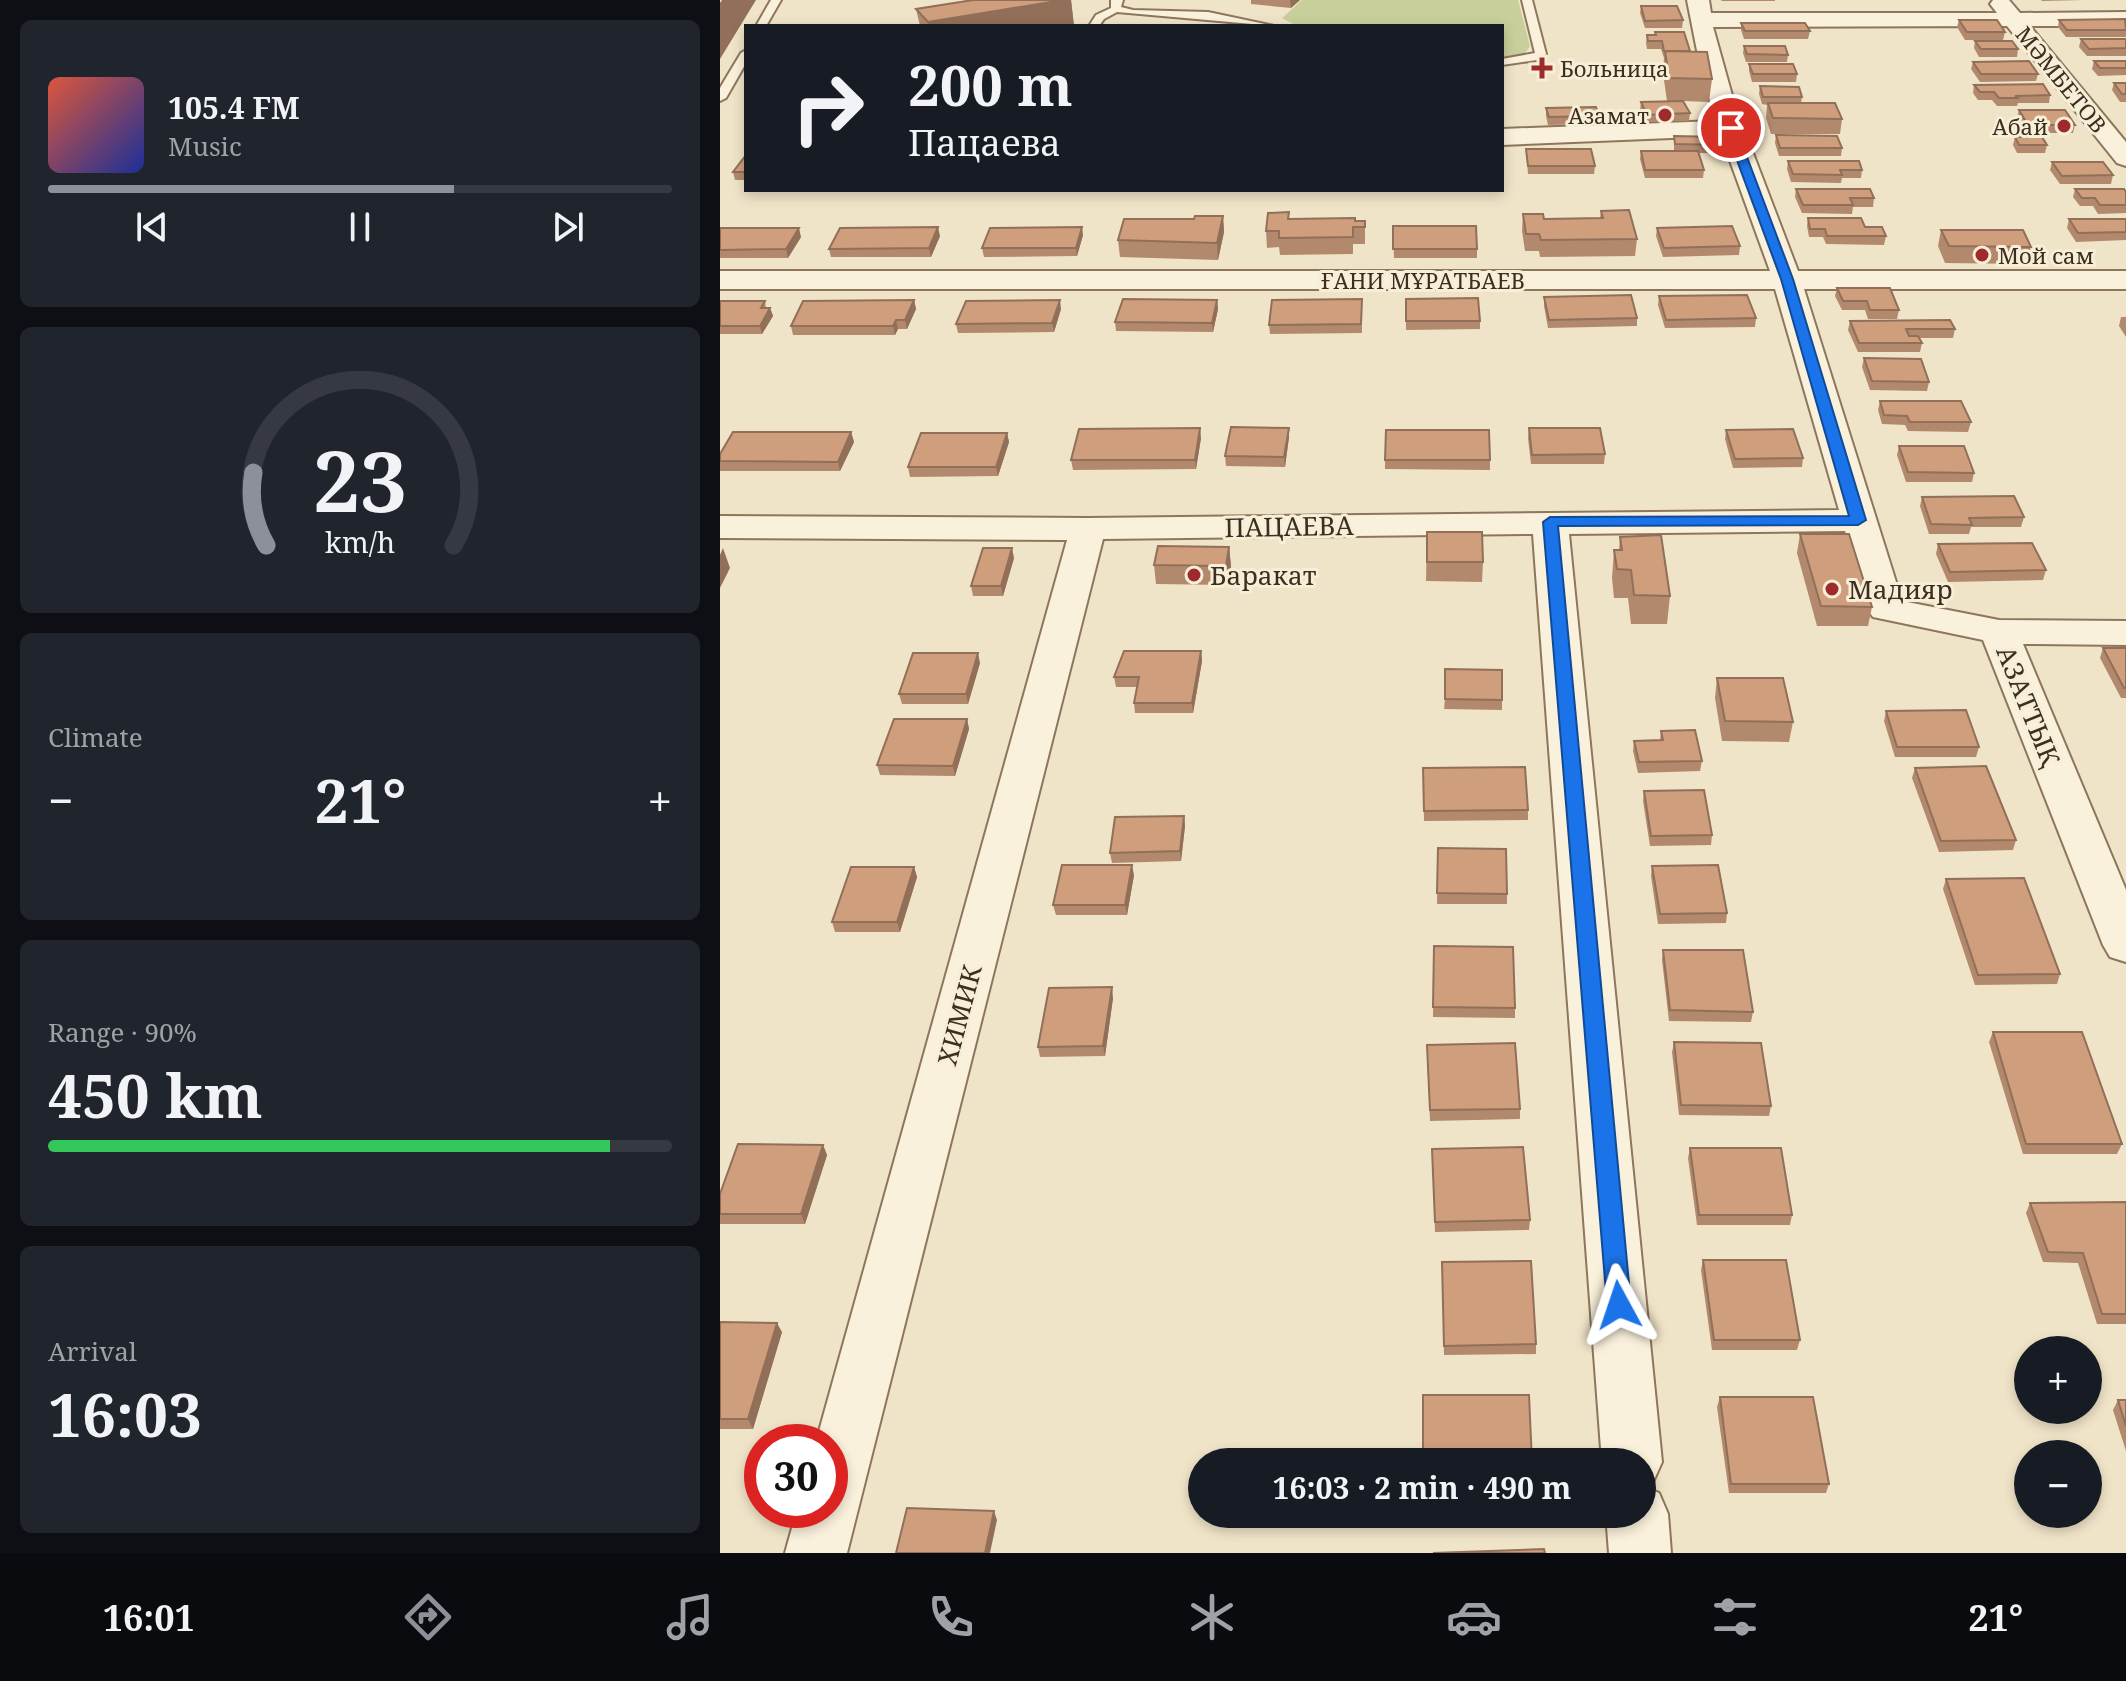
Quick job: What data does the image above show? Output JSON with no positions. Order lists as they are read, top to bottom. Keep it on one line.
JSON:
{"streets":{"street":["МӘМБЕТОВ","ҒАНИ МҰРАТБАЕВ","ПАЦАЕВА","АЗАТТЫҚ","ХИМИК"]},"crossings":[["ҒАНИ МҰРАТБАЕВ","АЗАТТЫҚ"],["ПАЦАЕВА","АЗАТТЫҚ"],["ПАЦАЕВА","ХИМИК"]],"places":{"health":["Больница"],"other":["Азамат","Абай","Мой сам","Баракат","Мадияр"]},"page":{"turn":["200 m","Пацаева"],"song":["105.4 FM","Music"],"tile":["Climate",["Range · 90%","450 km"],["Arrival","16:03"]],"heat":["−","21°","+"],"map_buttons":["+","−"],"limit":"30","trip":"16:03 · 2 min · 490 m","tabs":["16:01","21°"],"gauge":["23","km/h"]}}
